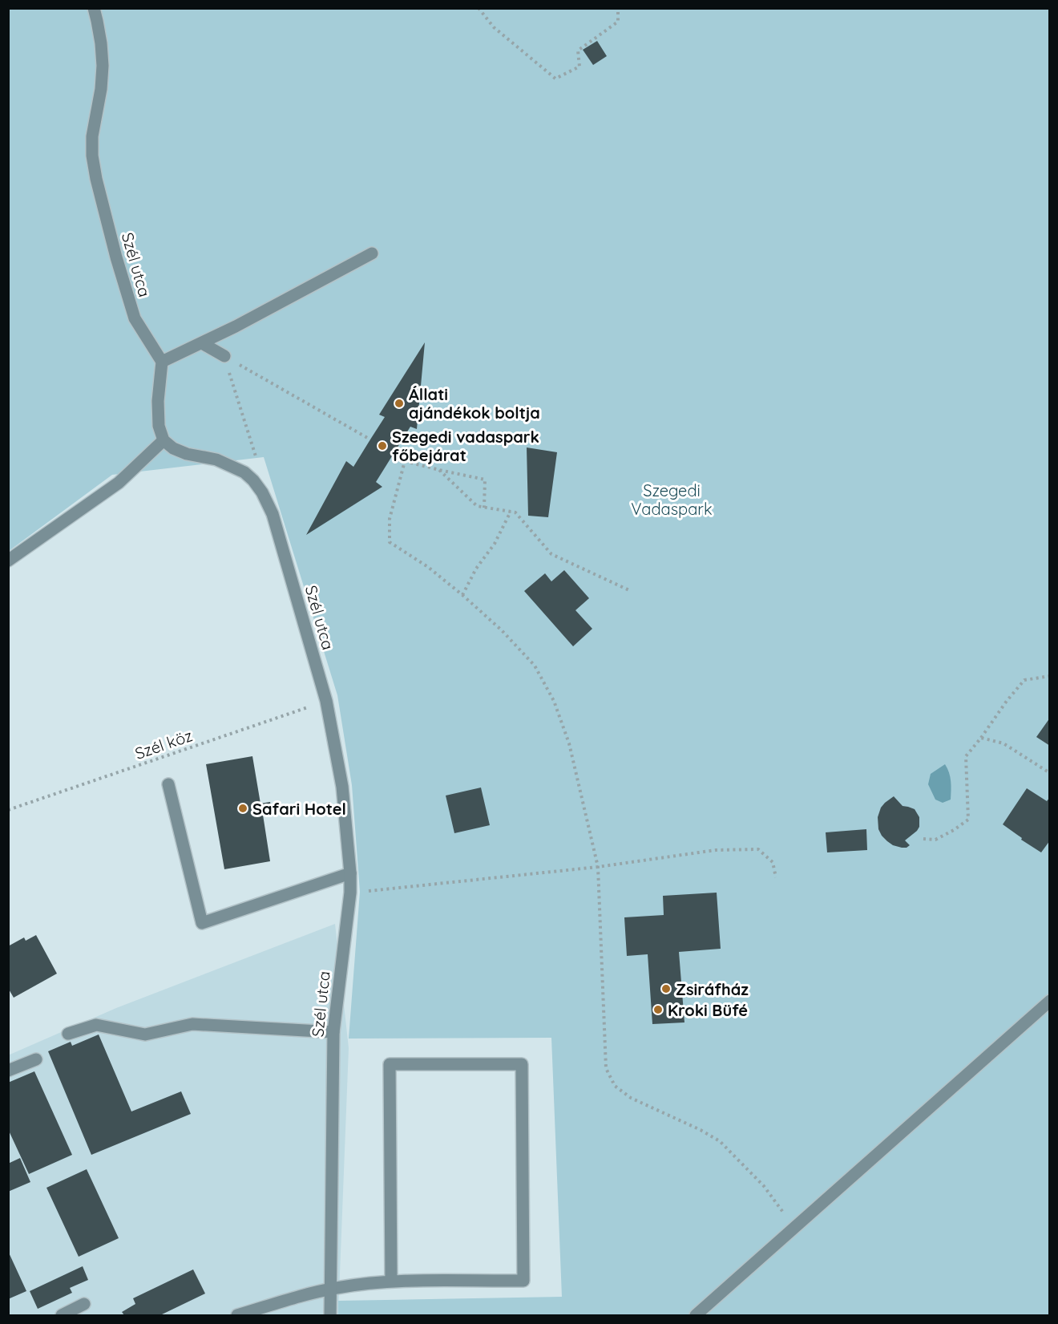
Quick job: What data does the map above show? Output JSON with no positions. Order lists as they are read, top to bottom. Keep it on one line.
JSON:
{"streets":{"street":["Szél utca"],"path":["Szél köz"]},"crossings":[["Szél utca","Szél köz"]],"parks":["Szegedi Vadaspark"],"places":["Állati ajándékok boltja","Szegedi vadaspark főbejárat","Safari Hotel","Zsiráfház","Kroki Büfé"]}
